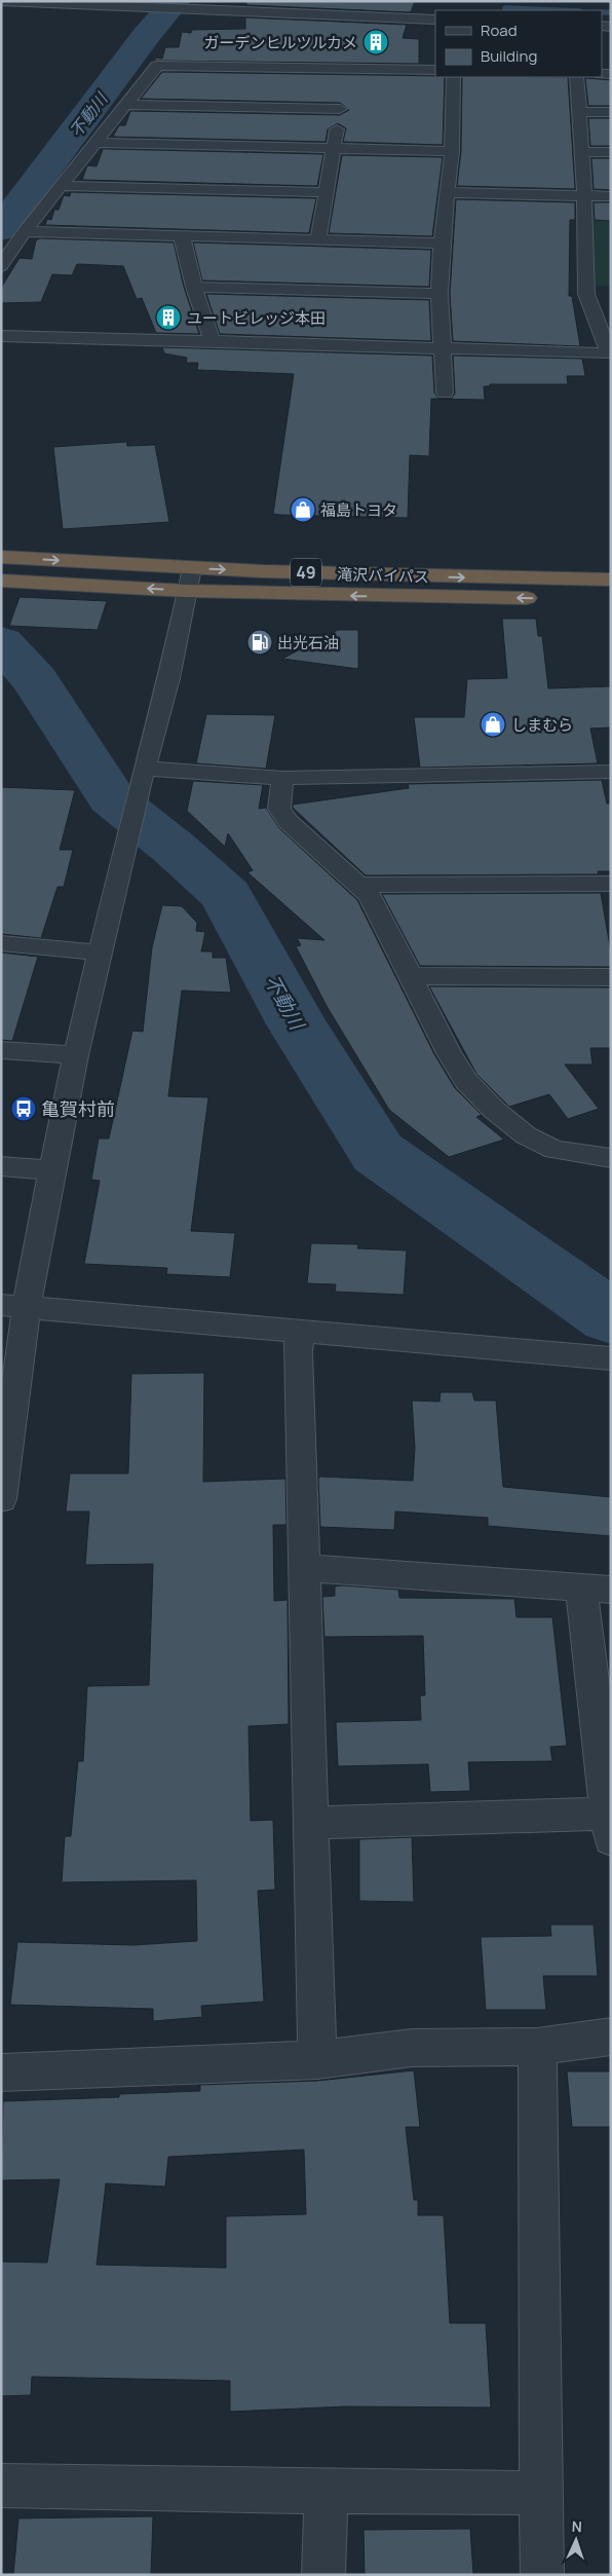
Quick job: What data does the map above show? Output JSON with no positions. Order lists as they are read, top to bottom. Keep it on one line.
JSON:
{"streets":{"highway":["49","滝沢バイパス"]},"water":["不動川"],"places":{"building":["ガーデンヒルツルカメ","ユートビレッジ本田"],"shop":["福島トヨタ","しまむら"],"fuel station":["出光石油"],"bus stop":["亀賀村前"]},"legend":["Road","Building"],"north":"top"}
